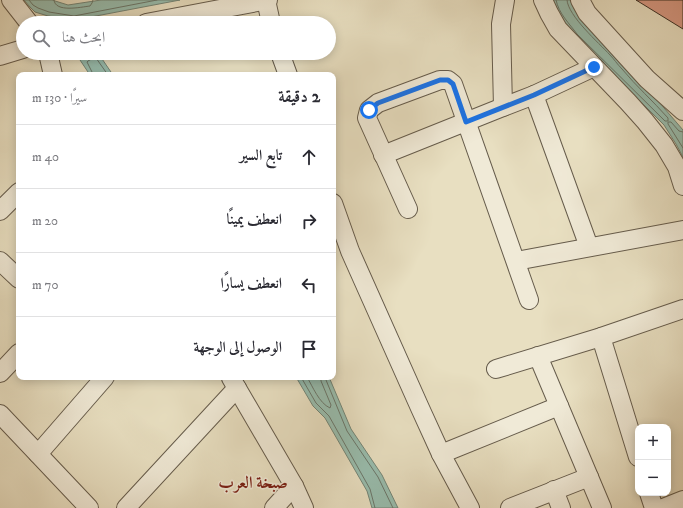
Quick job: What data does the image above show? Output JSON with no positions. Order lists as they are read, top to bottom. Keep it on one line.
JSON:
{"districts":["صبخة العرب"],"page":{"search":"ابحث هنا","heading":["2 دقيقة","سيرًا · 130 m"],"list":[["تابع السير","40 m"],["انعطف يمينًا","20 m"],["انعطف يسارًا","70 m"],"الوصول إلى الوجهة"],"map_buttons":["+","−"]}}
